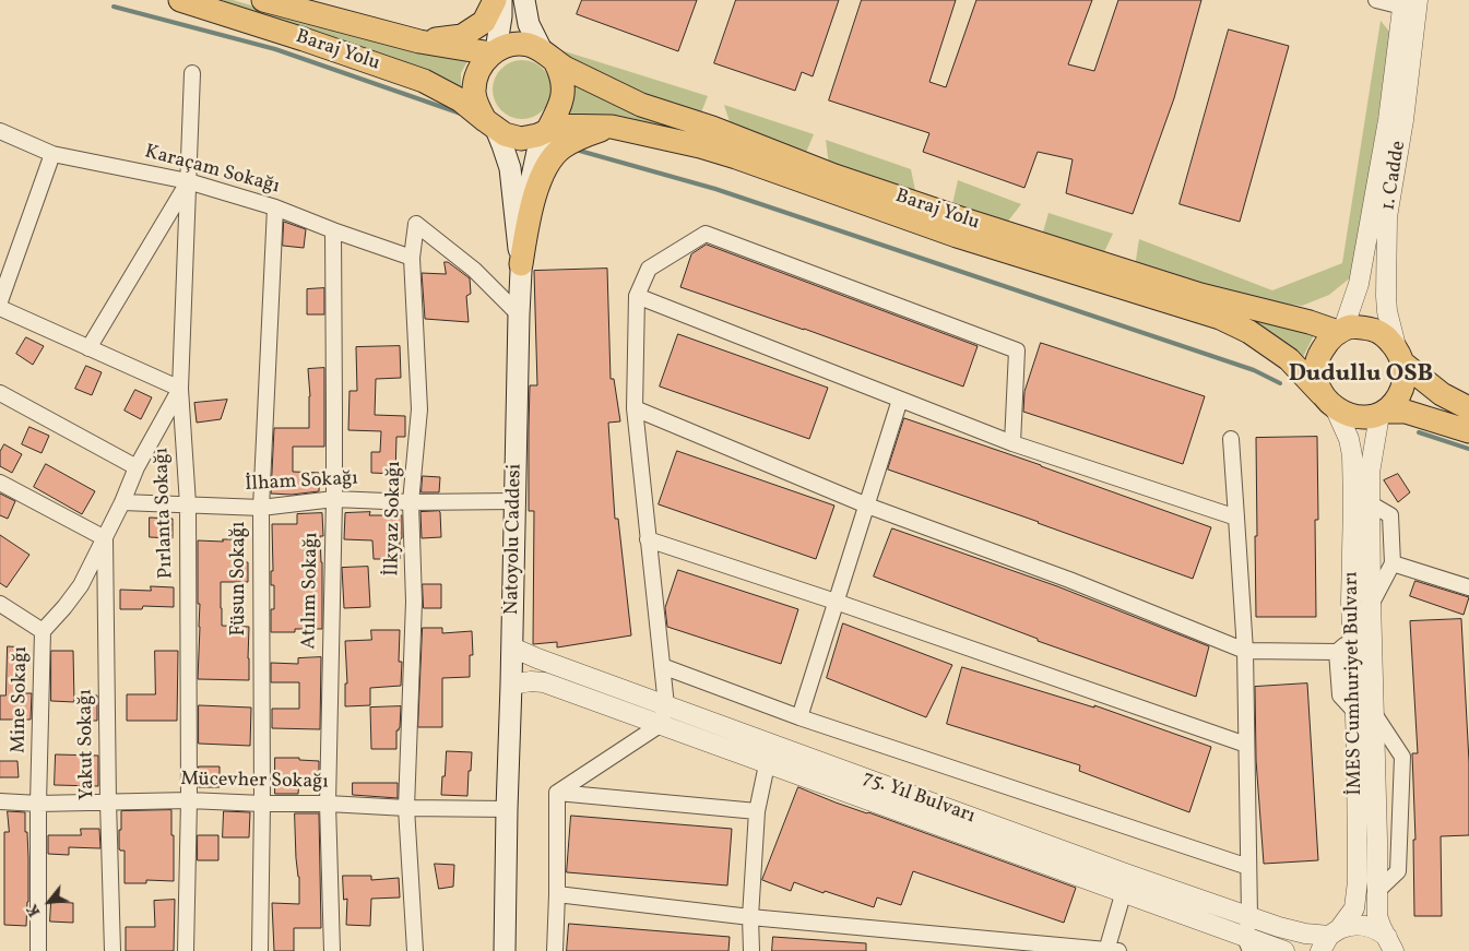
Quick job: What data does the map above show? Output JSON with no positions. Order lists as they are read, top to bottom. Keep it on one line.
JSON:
{"streets":{"main road":["Baraj Yolu","Natoyolu Caddesi"],"street":["Karaçam Sokağı","1. Cadde","İlham Sokağı","Pırlanta Sokağı","İlkyaz Sokağı","Füsun Sokağı","Atılım Sokağı","İMES Cumhuriyet Bulvarı","Mine Sokağı","Yakut Sokağı","Mücevher Sokağı","75. Yıl Bulvarı"]},"crossings":[["Baraj Yolu","1. Cadde"],["Baraj Yolu","Natoyolu Caddesi"],["Baraj Yolu","İMES Cumhuriyet Bulvarı"],["Karaçam Sokağı","Pırlanta Sokağı"],["Karaçam Sokağı","İlkyaz Sokağı"],["Karaçam Sokağı","Füsun Sokağı"],["Karaçam Sokağı","Atılım Sokağı"],["1. Cadde","İMES Cumhuriyet Bulvarı"],["İlham Sokağı","Pırlanta Sokağı"],["İlham Sokağı","İlkyaz Sokağı"],["İlham Sokağı","Natoyolu Caddesi"],["İlham Sokağı","Füsun Sokağı"],["İlham Sokağı","Atılım Sokağı"],["İlham Sokağı","Mine Sokağı"],["Pırlanta Sokağı","Mine Sokağı"],["Pırlanta Sokağı","Mücevher Sokağı"],["İlkyaz Sokağı","Natoyolu Caddesi"],["İlkyaz Sokağı","Mücevher Sokağı"],["Natoyolu Caddesi","Mücevher Sokağı"],["Natoyolu Caddesi","75. Yıl Bulvarı"],["Füsun Sokağı","Mücevher Sokağı"],["Atılım Sokağı","Mücevher Sokağı"],["İMES Cumhuriyet Bulvarı","75. Yıl Bulvarı"],["Mine Sokağı","Yakut Sokağı"],["Mine Sokağı","Mücevher Sokağı"],["Yakut Sokağı","Mücevher Sokağı"]],"districts":["Dudullu OSB"],"north":"bottom left"}
